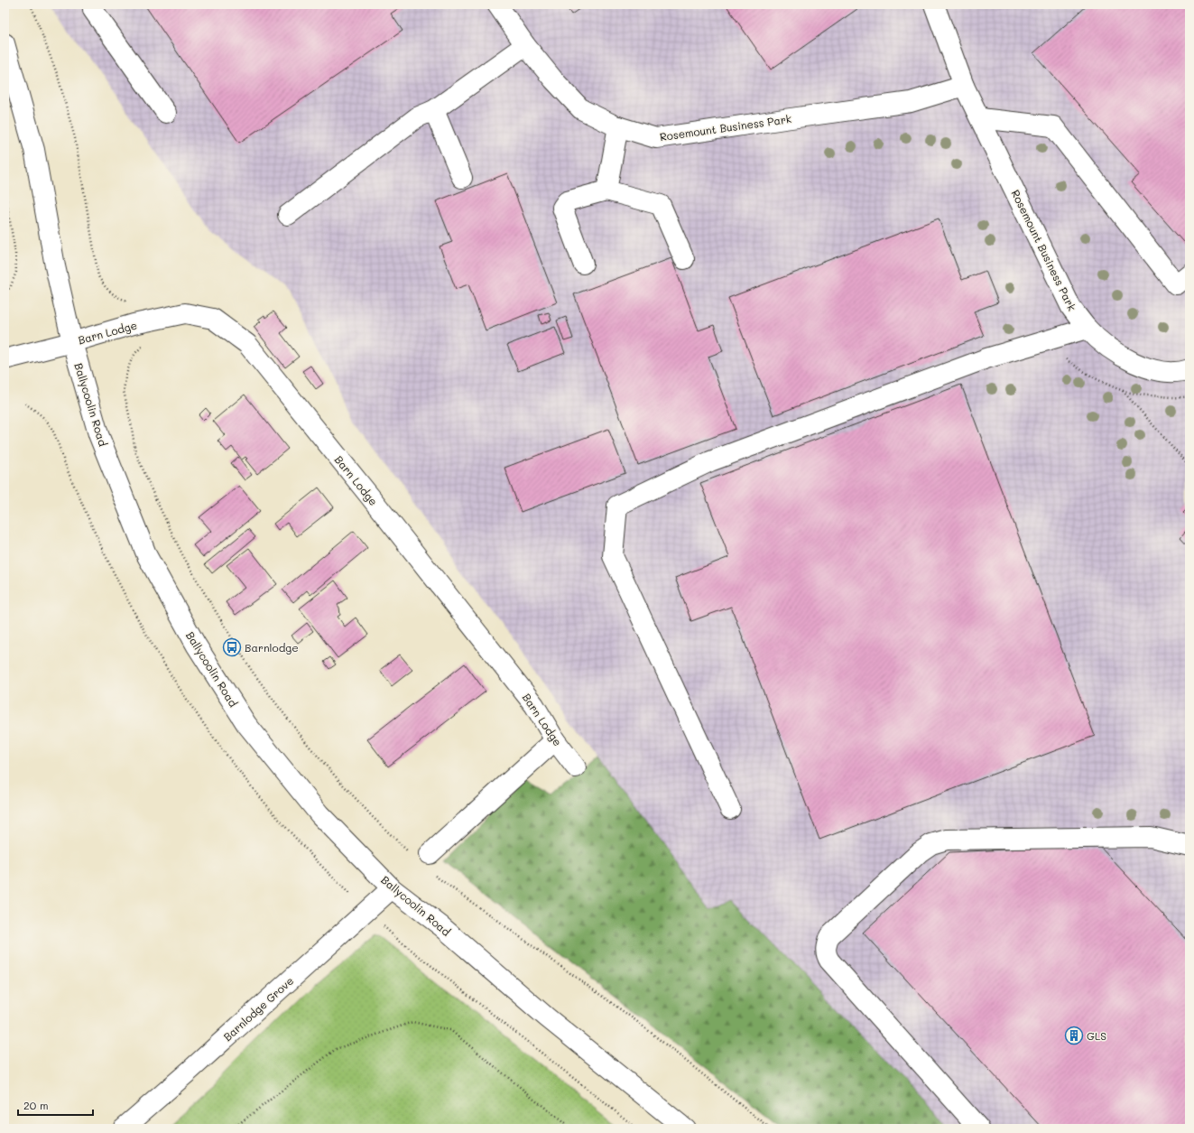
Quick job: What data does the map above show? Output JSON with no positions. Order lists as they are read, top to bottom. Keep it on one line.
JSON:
{"streets":{"street":["Rosemount Business Park","Barn Lodge","Ballycoolin Road","Barnlodge Grove"]},"crossings":[["Barn Lodge","Ballycoolin Road"],["Ballycoolin Road","Barnlodge Grove"]],"places":{"bus stop":["Barnlodge"],"building":["GLS"]},"scale_bar":"20 m"}
